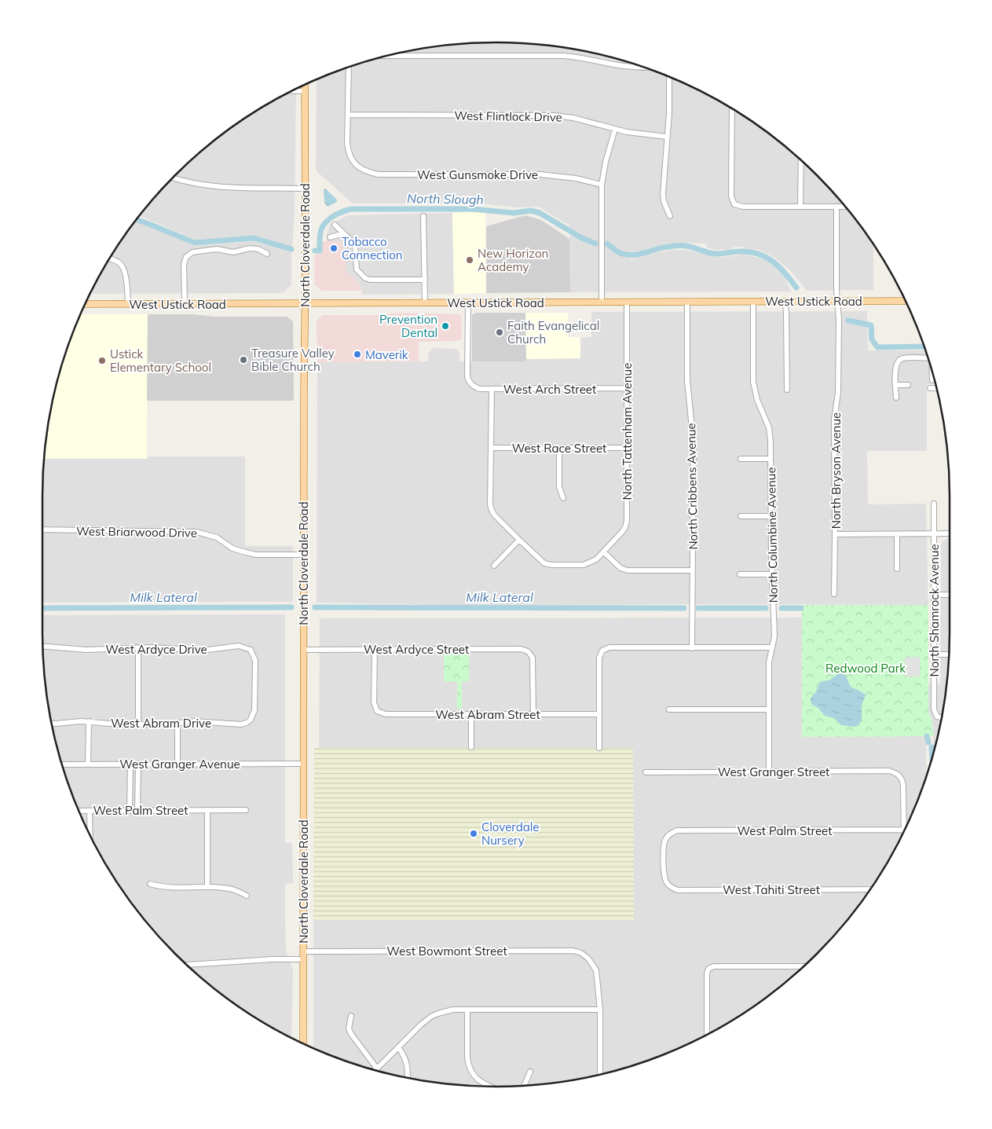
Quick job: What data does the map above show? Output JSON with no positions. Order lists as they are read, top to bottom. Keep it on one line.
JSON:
{"streets":{"main road":["North Cloverdale Road","West Ustick Road"],"street":["West Flintlock Drive","West Gunsmoke Drive","West Arch Street","North Tattenham Avenue","West Race Street","North Bryson Avenue","North Cribbens Avenue","West Briarwood Drive","North Columbine Avenue","North Shamrock Avenue","West Ardyce Drive","West Ardyce Street","West Abram Street","West Abram Drive","West Granger Avenue","West Granger Street","West Palm Street","West Tahiti Street","West Bowmont Street"]},"crossings":[["West Flintlock Drive","West Gunsmoke Drive"],["North Cloverdale Road","West Ustick Road"],["North Cloverdale Road","West Briarwood Drive"],["North Cloverdale Road","West Ardyce Street"],["North Cloverdale Road","West Granger Avenue"],["North Cloverdale Road","West Bowmont Street"],["West Ustick Road","West Arch Street"],["West Ustick Road","North Tattenham Avenue"],["West Ustick Road","North Bryson Avenue"],["West Ustick Road","North Cribbens Avenue"],["West Ustick Road","North Columbine Avenue"],["West Arch Street","North Tattenham Avenue"],["North Tattenham Avenue","West Race Street"],["North Columbine Avenue","West Granger Street"],["West Ardyce Drive","West Abram Drive"],["West Ardyce Street","West Abram Street"],["West Granger Street","West Palm Street"],["West Palm Street","West Tahiti Street"]],"water":["North Slough","Milk Lateral"],"parks":["Redwood Park"],"places":["Tobacco Connection","New Horizon Academy","Prevention Dental","Faith Evangelical Church","Maverik","Treasure Valley Bible Church","Ustick Elementary School","Cloverdale Nursery"]}
